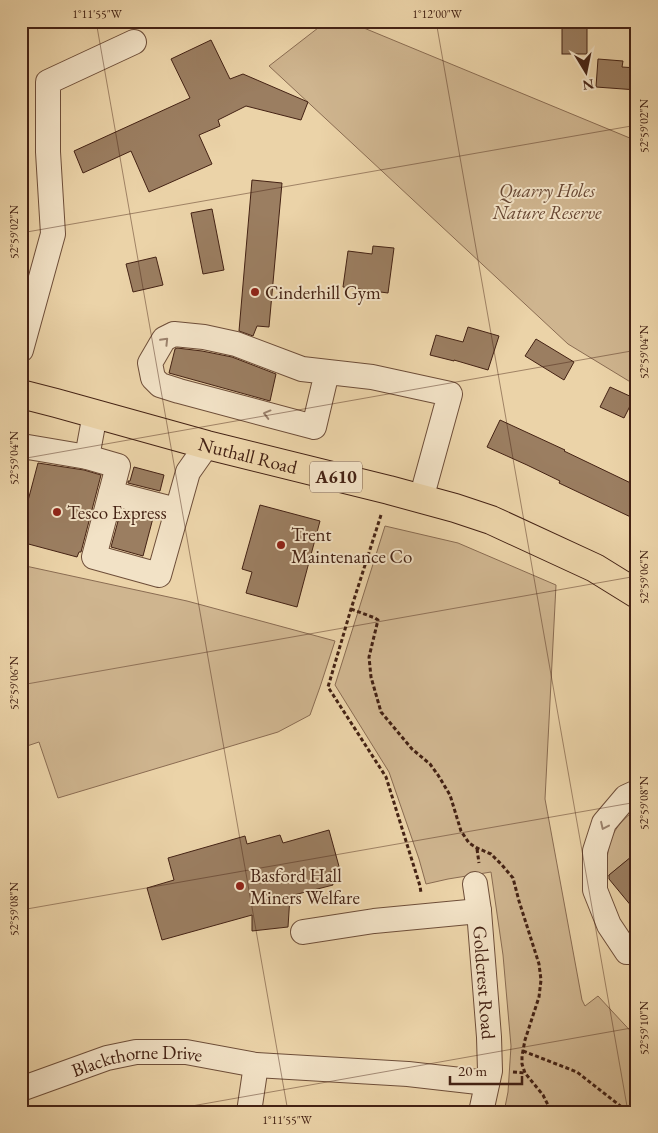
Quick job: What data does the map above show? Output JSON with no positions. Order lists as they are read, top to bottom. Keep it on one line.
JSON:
{"streets":{"highway":["Nuthall Road","A610"],"street":["Goldcrest Road","Blackthorne Drive"]},"crossings":[["Goldcrest Road","Blackthorne Drive"]],"parks":["Quarry Holes Nature Reserve"],"places":["Cinderhill Gym","Tesco Express","Trent Maintenance Co","Basford Hall Miners Welfare"],"scale_bar":"20 m","north":"bottom","coordinates":["1°11'55\"W","1°12'00\"W","52°59'02\"N","52°59'04\"N","52°59'06\"N","52°59'08\"N","52°59'10\"N"]}
